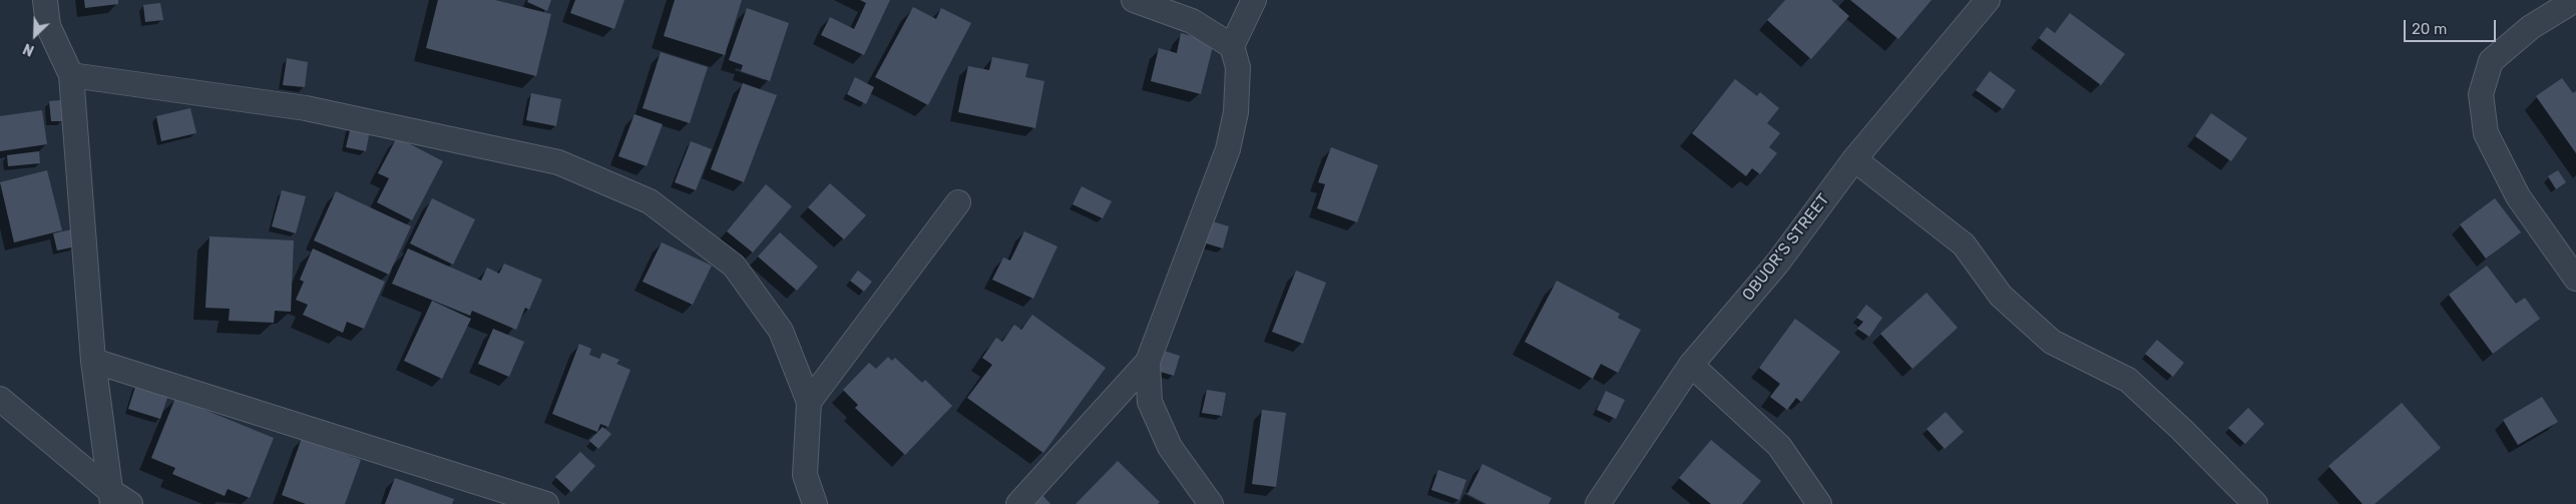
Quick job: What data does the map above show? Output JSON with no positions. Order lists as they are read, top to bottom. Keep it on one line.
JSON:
{"streets":{"street":["OBUOR’S STREET"]},"scale_bar":"20 m","north":"bottom left"}
